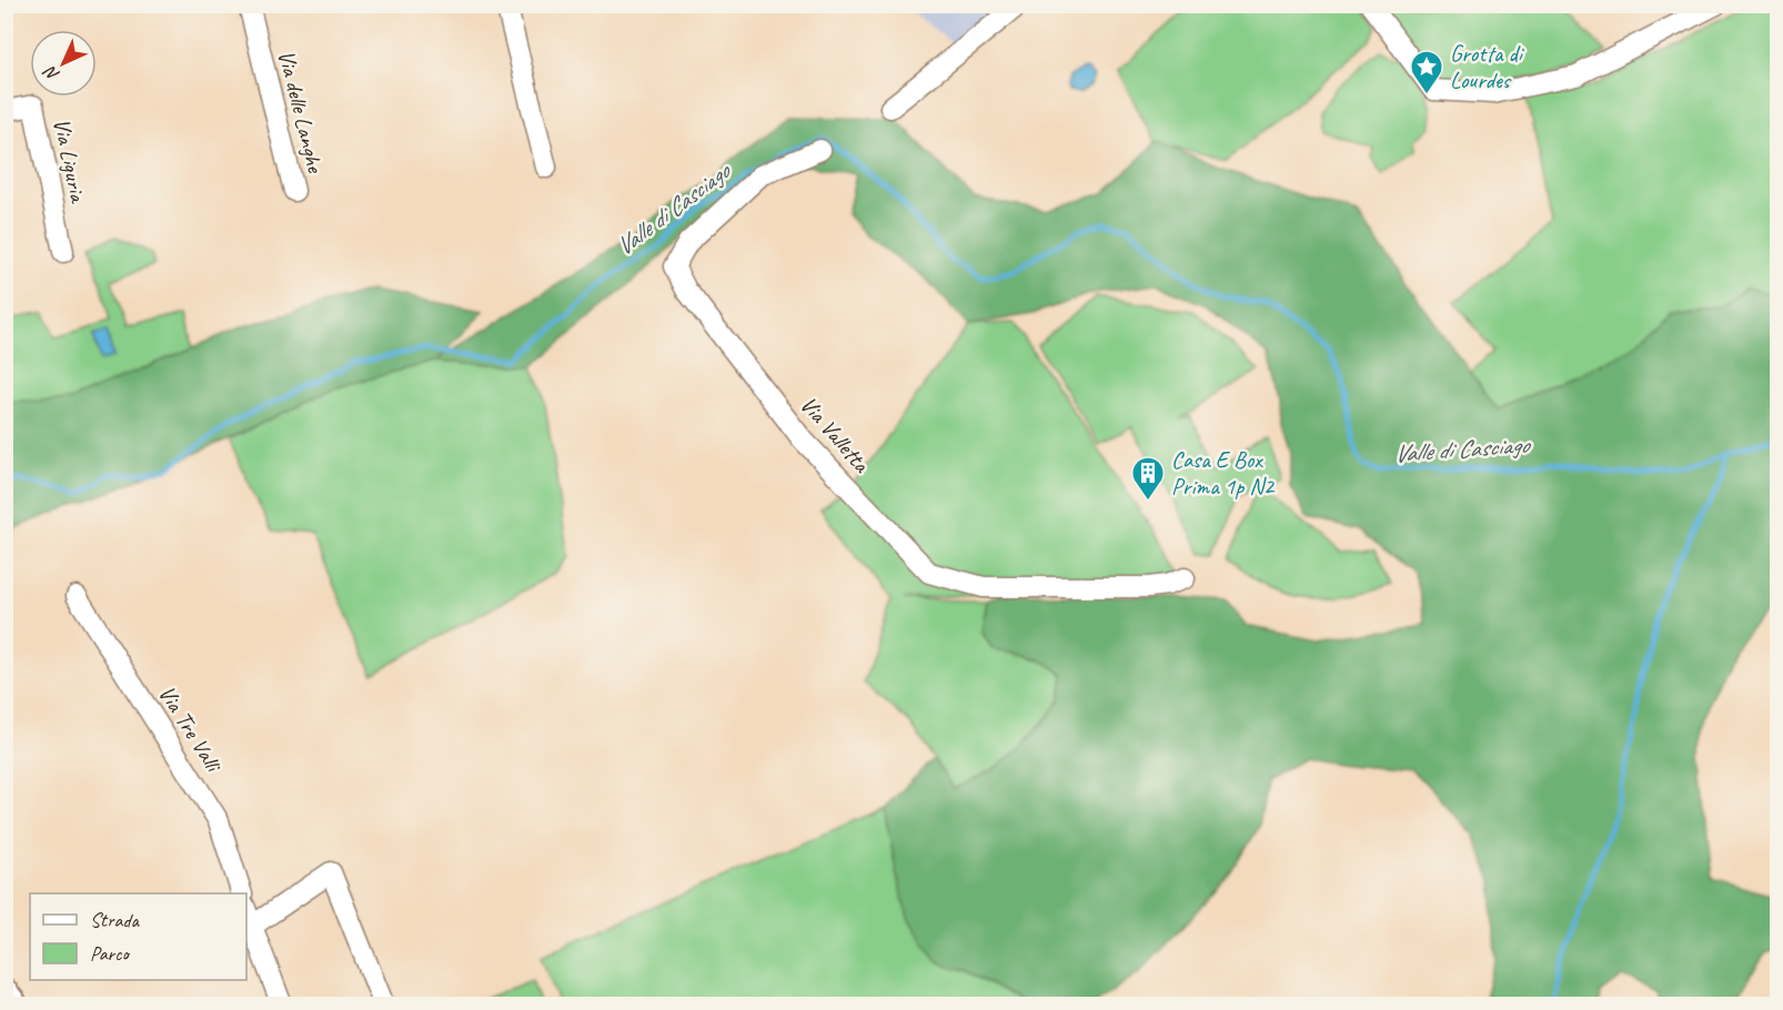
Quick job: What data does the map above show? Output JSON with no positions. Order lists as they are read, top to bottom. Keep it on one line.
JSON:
{"streets":{"street":["Via delle Langhe","Via Liguria","Via Valletta","Via Tre Valli"]},"water":["Valle di Casciago"],"places":{"place":["Grotta di Lourdes"],"building":["Casa E Box Prima 1p N2"]},"legend":["Strada","Parco"],"north":"bottom left"}
